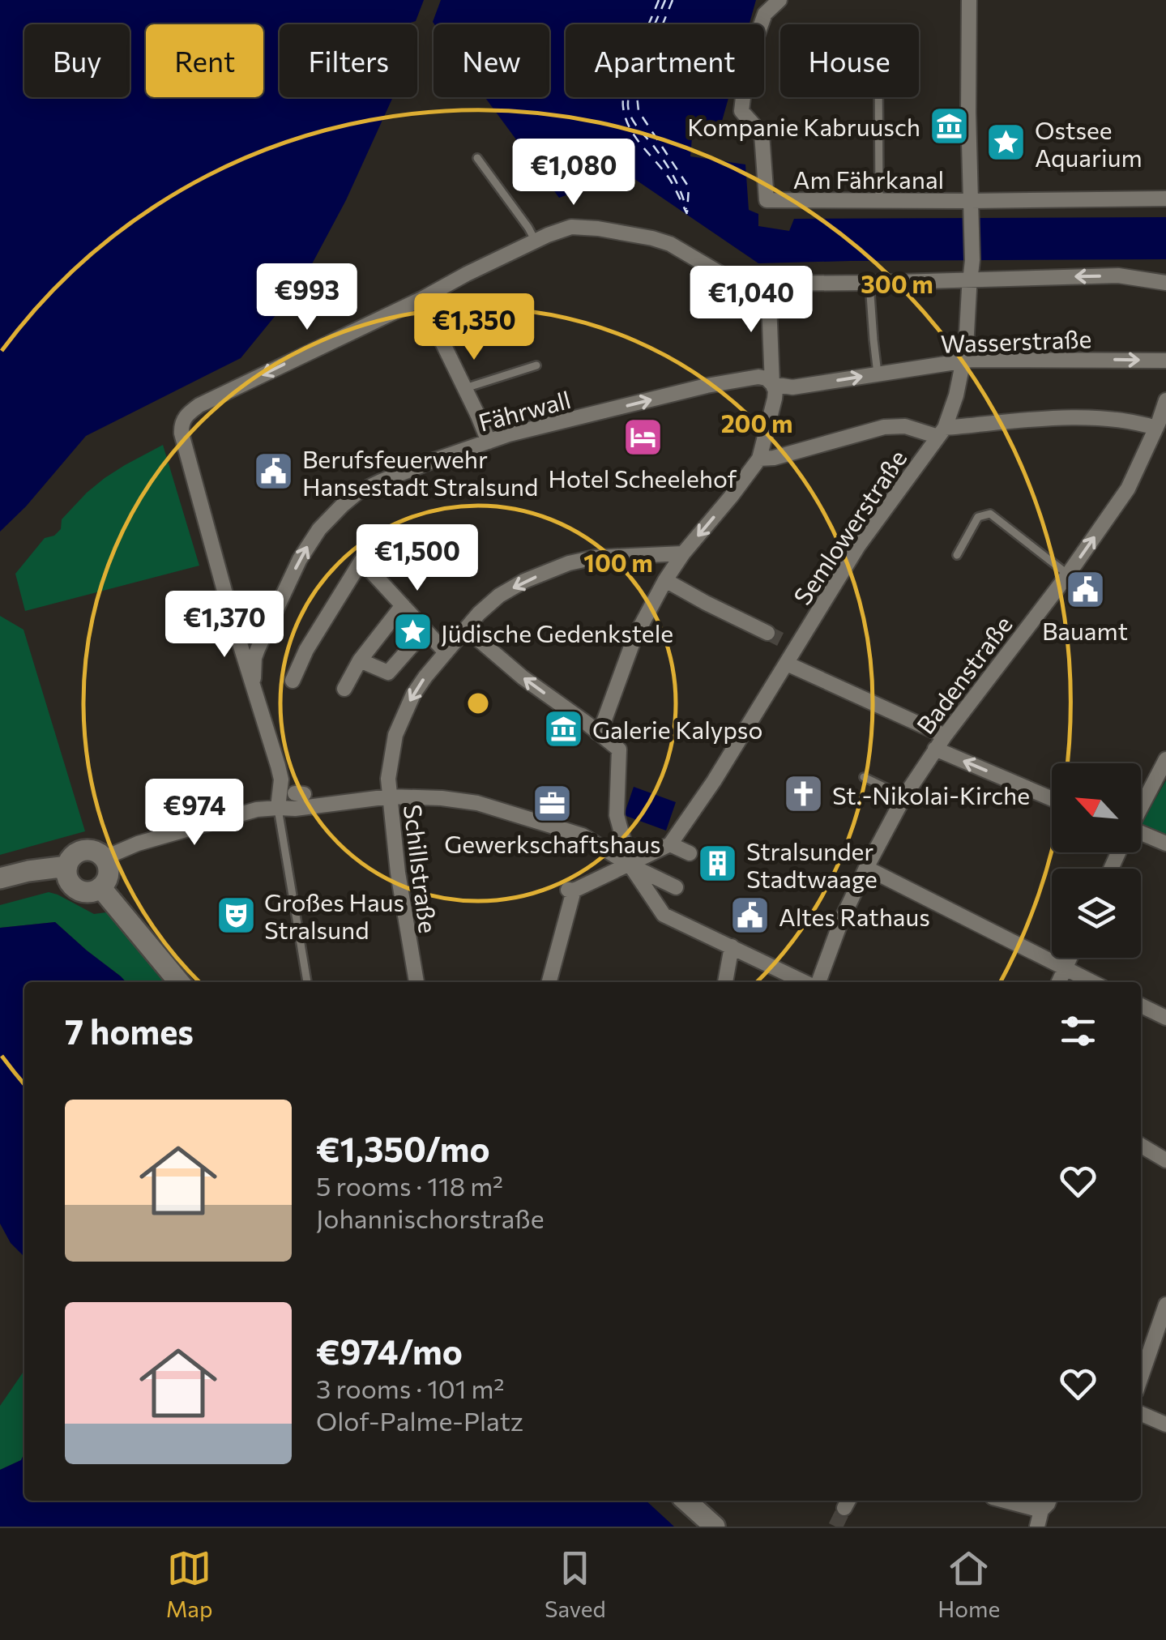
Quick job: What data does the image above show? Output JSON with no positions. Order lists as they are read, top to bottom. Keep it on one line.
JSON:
{"streets":{"street":["Am Fährkanal","Wasserstraße","Fährwall","Semlowerstraße","Badenstraße","Schillstraße"]},"crossings":[["Am Fährkanal","Semlowerstraße"],["Wasserstraße","Fährwall"],["Wasserstraße","Semlowerstraße"]],"places":{"museum":["Kompanie Kabruusch","Galerie Kalypso"],"place":["Ostsee Aquarium","Jüdische Gedenkstele"],"hotel":["Hotel Scheelehof"],"public building":["Berufsfeuerwehr Hansestadt Stralsund","Bauamt","Altes Rathaus"],"church":["St.-Nikolai-Kirche"],"office":["Gewerkschaftshaus"],"building":["Stralsunder Stadtwaage"],"theatre":["Großes Haus Stralsund"]},"north":"top left","page":{"chip":["Buy","Rent","Filters","New","Apartment","House"],"price":["€1,080","€993","€1,040","€1,350","€1,500","€1,370","€974"],"heading":"7 homes","list":[{"name":"€1,350/mo","note":"5 rooms · 118 m² · Johannischorstraße"},{"name":"€974/mo","note":"3 rooms · 101 m² · Olof-Palme-Platz"}],"tabs":["Map","Saved","Home"]},"rings":["300 m","200 m","100 m"]}
